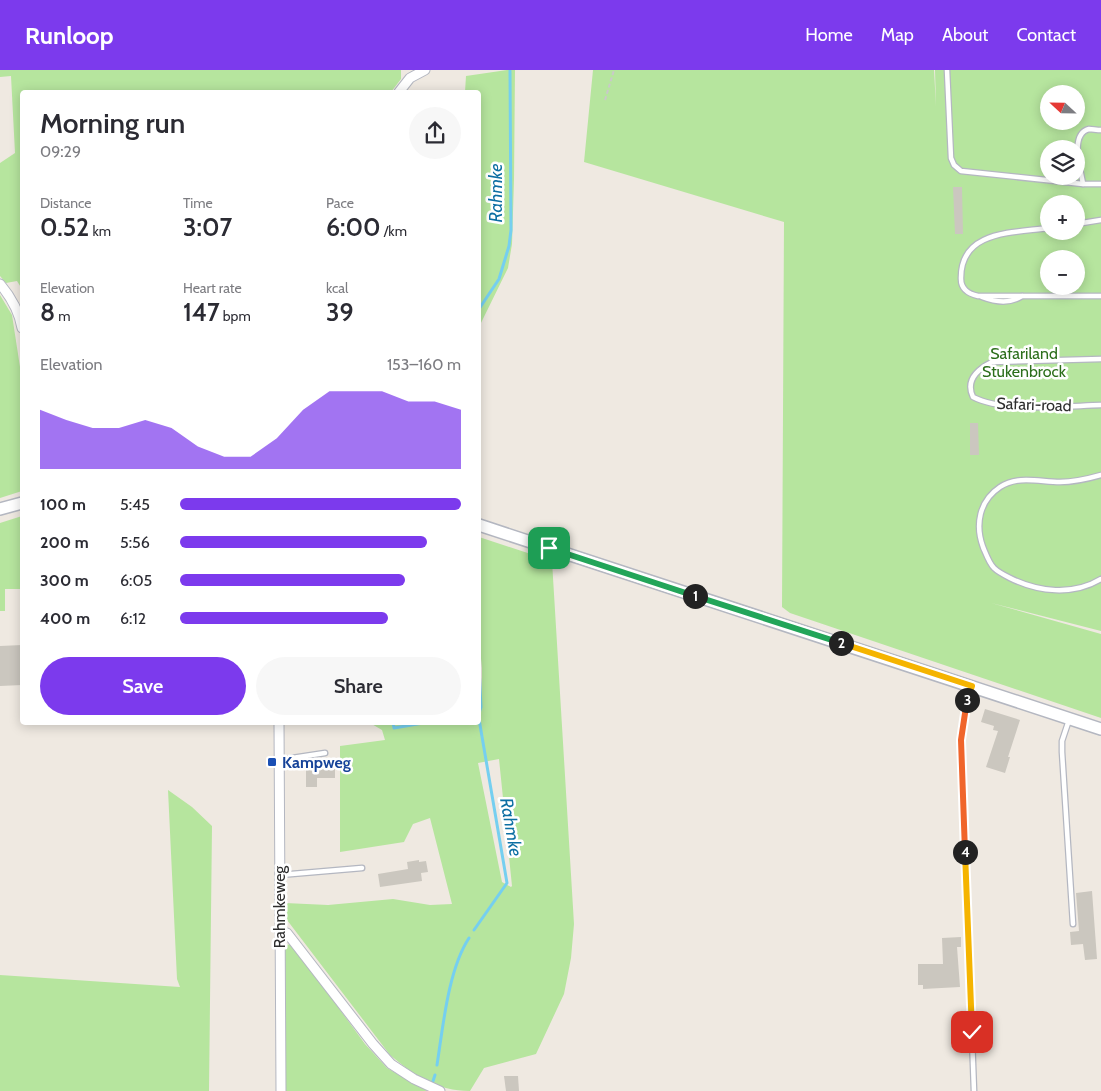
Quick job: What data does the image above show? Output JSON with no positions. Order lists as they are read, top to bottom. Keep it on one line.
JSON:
{"streets":{"street":["Rahmkeweg"],"lane":["Safari-road"]},"water":["Rahmke"],"parks":["Safariland Stukenbrock"],"places":{"transit":["Kampweg"]},"north":"left","page":{"header":"Runloop","nav":["Home","Map","About","Contact"],"map_buttons":["+","−"],"heading":["Morning run","09:29"],"stats":[["Distance","0.52 km"],["Time","3:07"],["Pace","6:00 /km"],["Elevation","8 m"],["Heart rate","147 bpm"],["kcal","39"]],"chart":["Elevation","153–160 m"],"list":[{"name":"100 m","note":"5:45"},{"name":"200 m","note":"5:56"},{"name":"300 m","note":"6:05"},{"name":"400 m","note":"6:12"}],"pins":["1","2","3","4"],"buttons":["Save","Share"]}}
